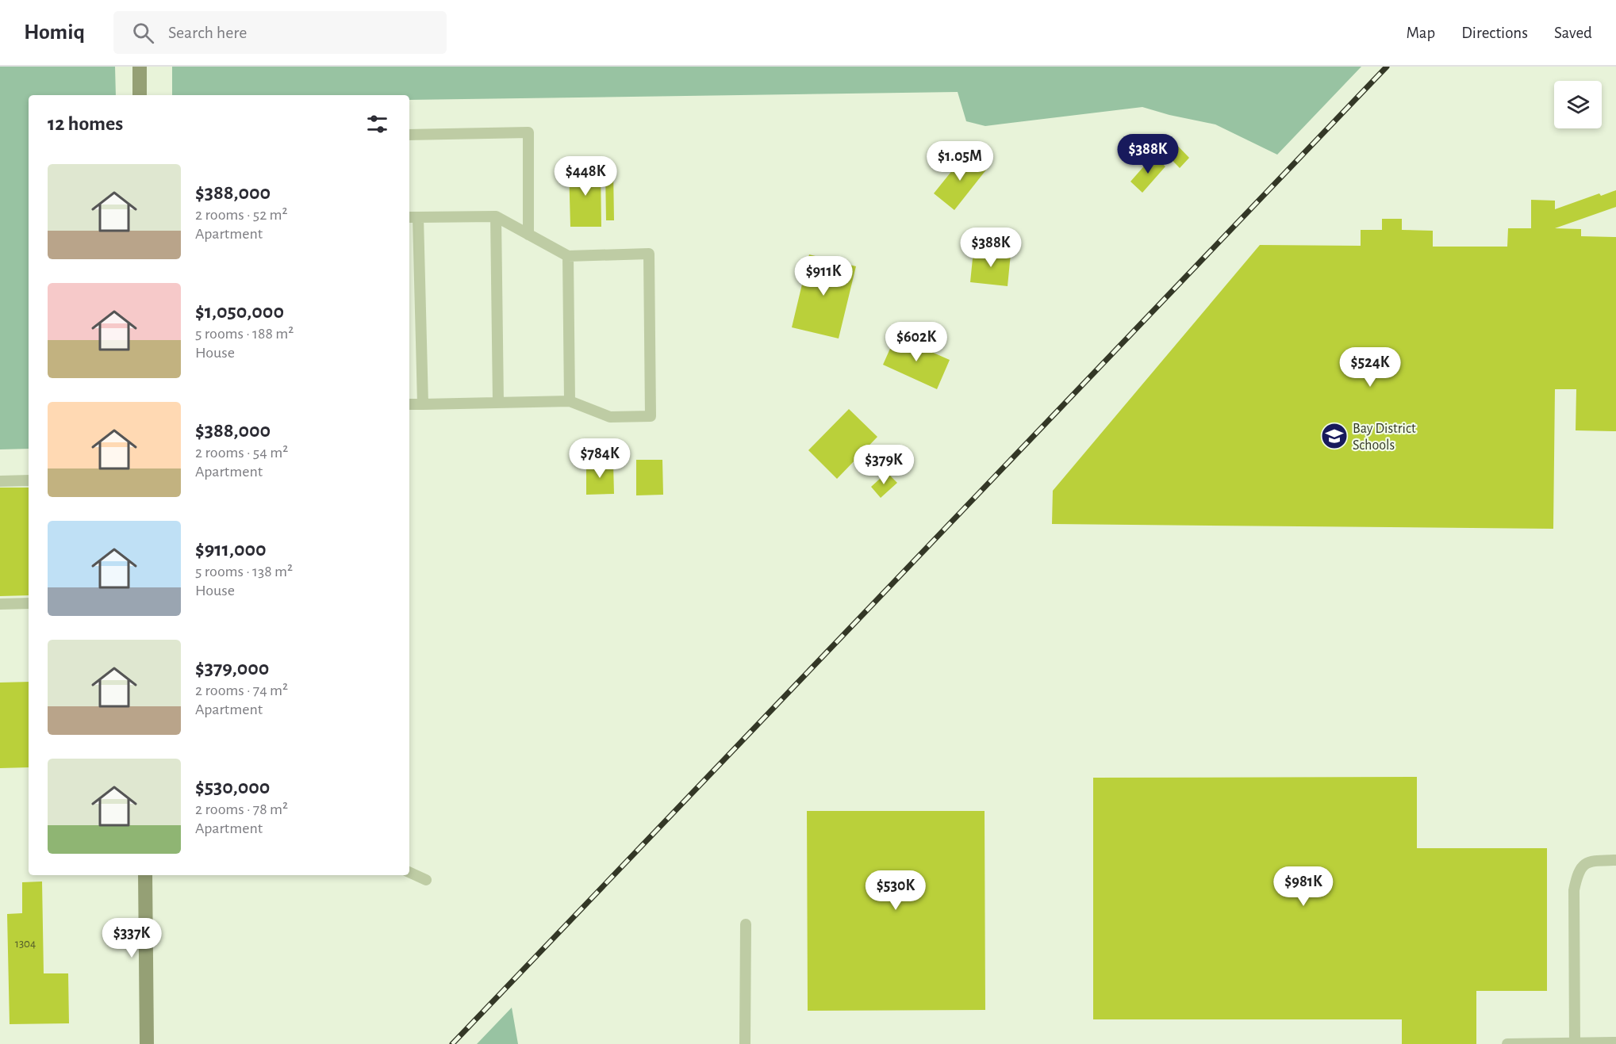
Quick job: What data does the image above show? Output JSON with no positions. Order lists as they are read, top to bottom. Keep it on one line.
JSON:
{"places":{"school or university":["Bay District Schools"]},"house_numbers":["1304"],"page":{"header":"Homiq","search":"Search here","nav":["Map","Directions","Saved"],"heading":"12 homes","price":["$388K","$1.05M","$448K","$388K","$911K","$602K","$524K","$784K","$379K","$981K","$530K","$337K"],"list":[{"name":"$388,000","note":"2 rooms · 52 m² · Apartment"},{"name":"$1,050,000","note":"5 rooms · 188 m² · House"},{"name":"$388,000","note":"2 rooms · 54 m² · Apartment"},{"name":"$911,000","note":"5 rooms · 138 m² · House"},{"name":"$379,000","note":"2 rooms · 74 m² · Apartment"},{"name":"$530,000","note":"2 rooms · 78 m² · Apartment"}]}}
